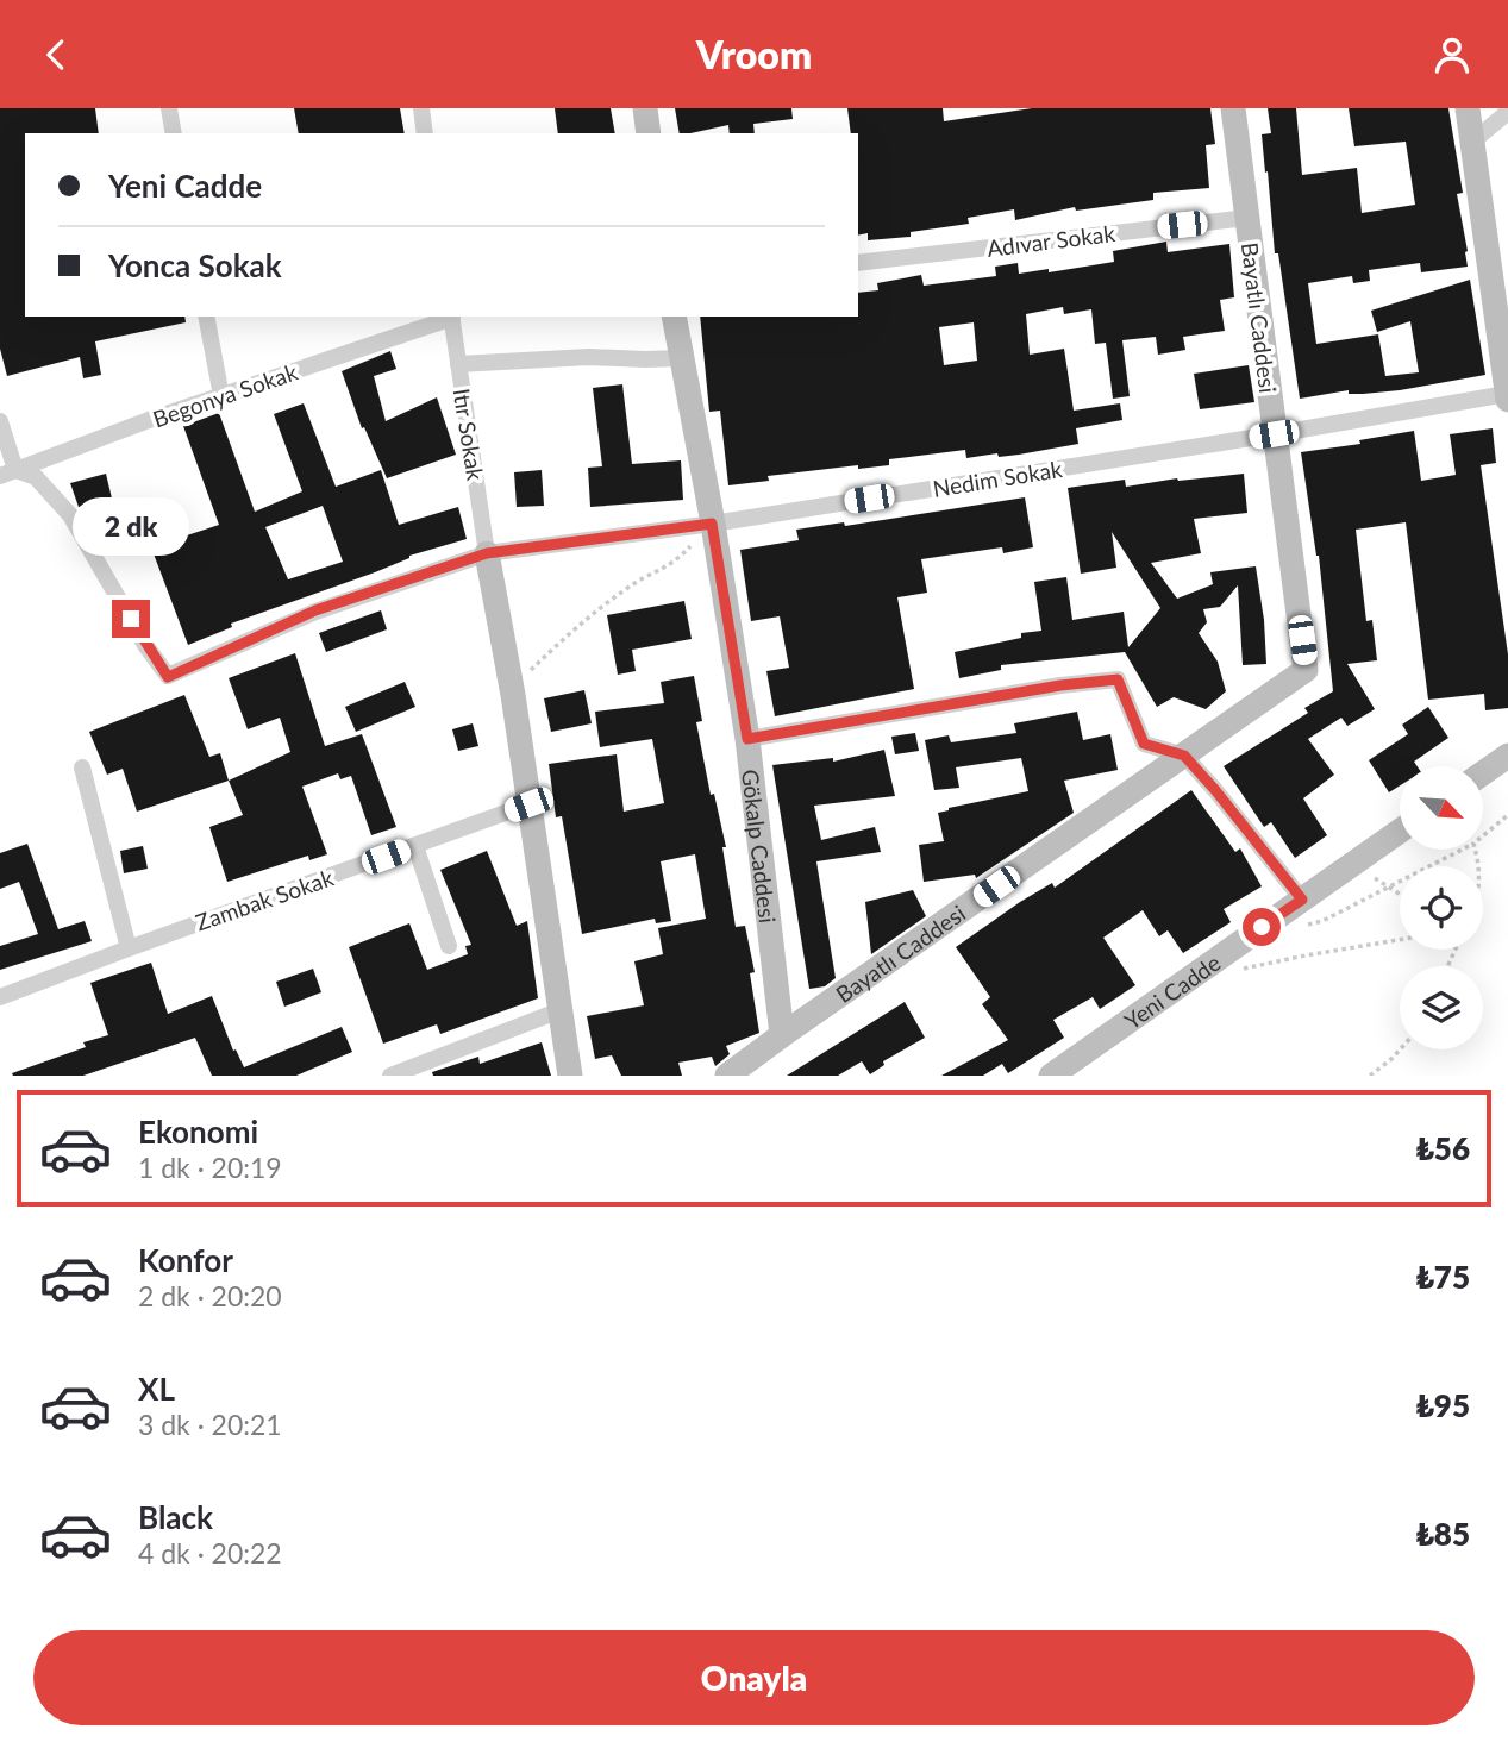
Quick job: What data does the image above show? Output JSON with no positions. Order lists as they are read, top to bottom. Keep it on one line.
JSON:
{"streets":{"street":["Adıvar Sokak","Bayatlı Caddesi","Begonya Sokak","Itır Sokak","Nedim Sokak","Gökalp Caddesi","Zambak Sokak","Yeni Cadde"]},"crossings":[["Adıvar Sokak","Bayatlı Caddesi"],["Bayatlı Caddesi","Nedim Sokak"],["Bayatlı Caddesi","Gökalp Caddesi"],["Begonya Sokak","Itır Sokak"],["Begonya Sokak","Nedim Sokak"],["Itır Sokak","Nedim Sokak"],["Nedim Sokak","Gökalp Caddesi"]],"north":"bottom right","page":{"header":"Vroom","banner":["Yeni Cadde","Yonca Sokak"],"bubble":"2 dk","list":[{"name":"Ekonomi","note":"1 dk · 20:19","value":"₺56"},{"name":"Konfor","note":"2 dk · 20:20","value":"₺75"},{"name":"XL","note":"3 dk · 20:21","value":"₺95"},{"name":"Black","note":"4 dk · 20:22","value":"₺85"}],"buttons":"Onayla"}}
